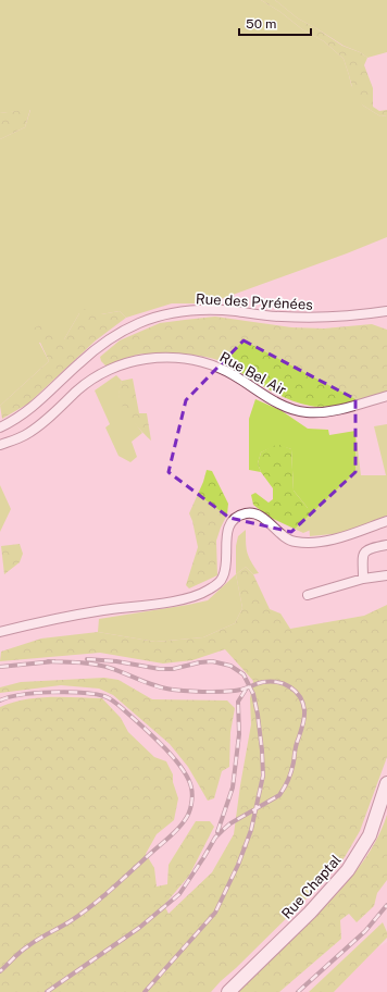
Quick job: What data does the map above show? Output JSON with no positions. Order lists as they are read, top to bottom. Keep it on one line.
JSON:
{"streets":{"street":["Rue des Pyrénées","Rue Bel Air","Rue Chaptal"]},"scale_bar":"50 m"}
